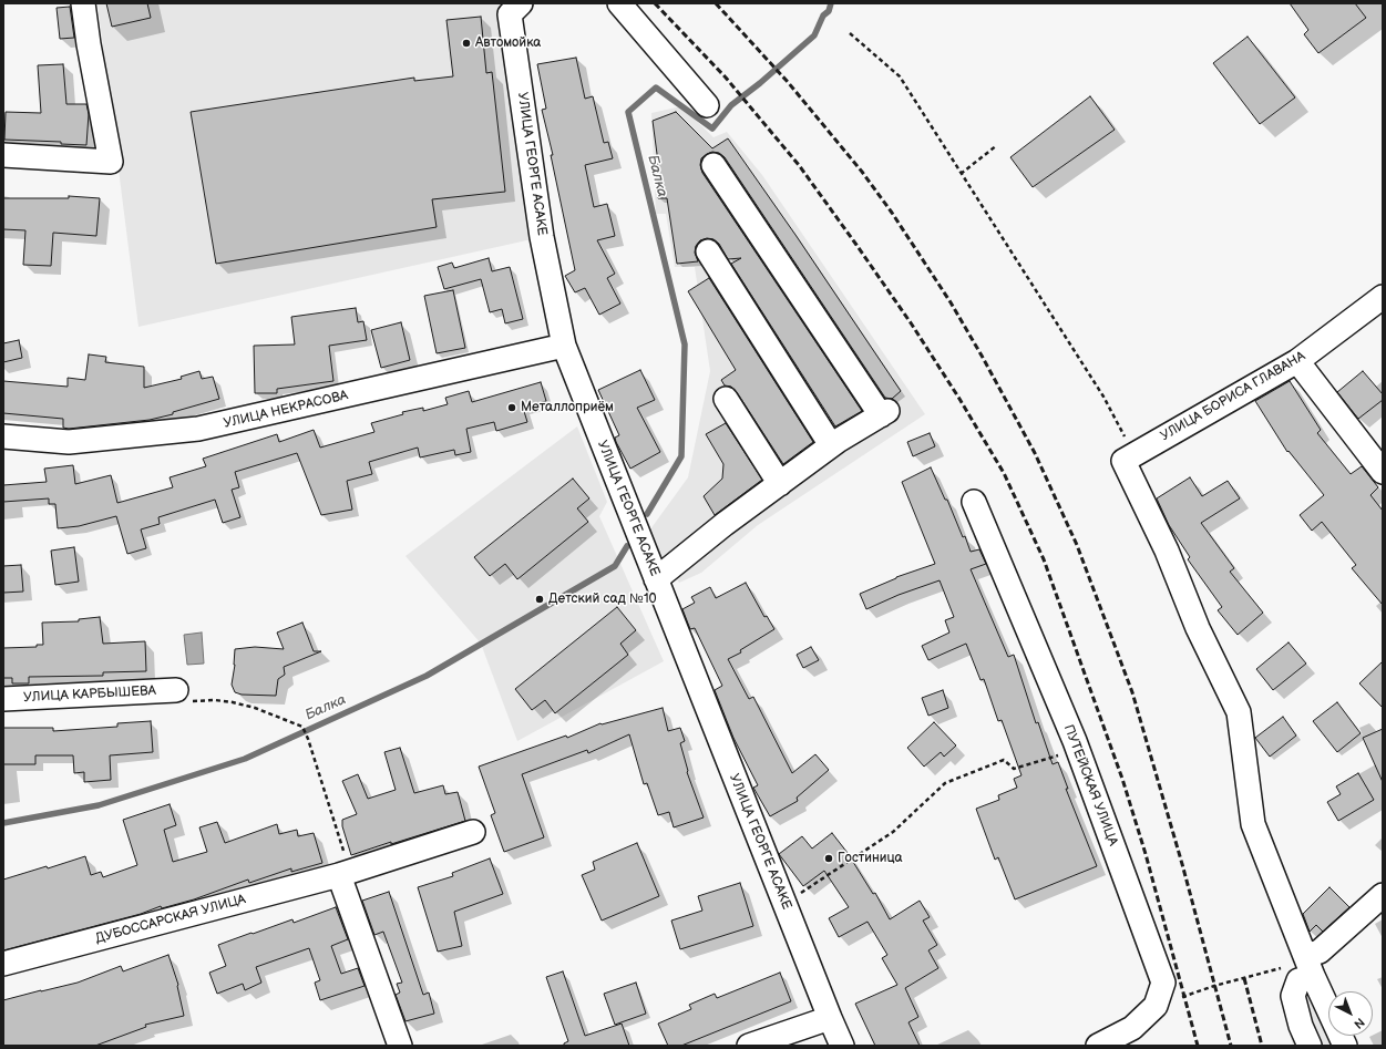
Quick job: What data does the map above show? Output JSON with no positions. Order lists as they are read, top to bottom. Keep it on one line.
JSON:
{"streets":{"street":["УЛИЦА ГЕОРГЕ АСАКЕ","УЛИЦА БОРИСА ГЛАВАНА","УЛИЦА НЕКРАСОВА","УЛИЦА КАРБЫШЕВА","ПУТЕЙСКАЯ УЛИЦА","ДУБОССАРСКАЯ УЛИЦА"]},"crossings":[["УЛИЦА ГЕОРГЕ АСАКЕ","УЛИЦА НЕКРАСОВА"]],"water":["Балка"],"places":["Автомойка","Металлоприём","Детский сад №10","Гостиница"],"north":"bottom right"}
